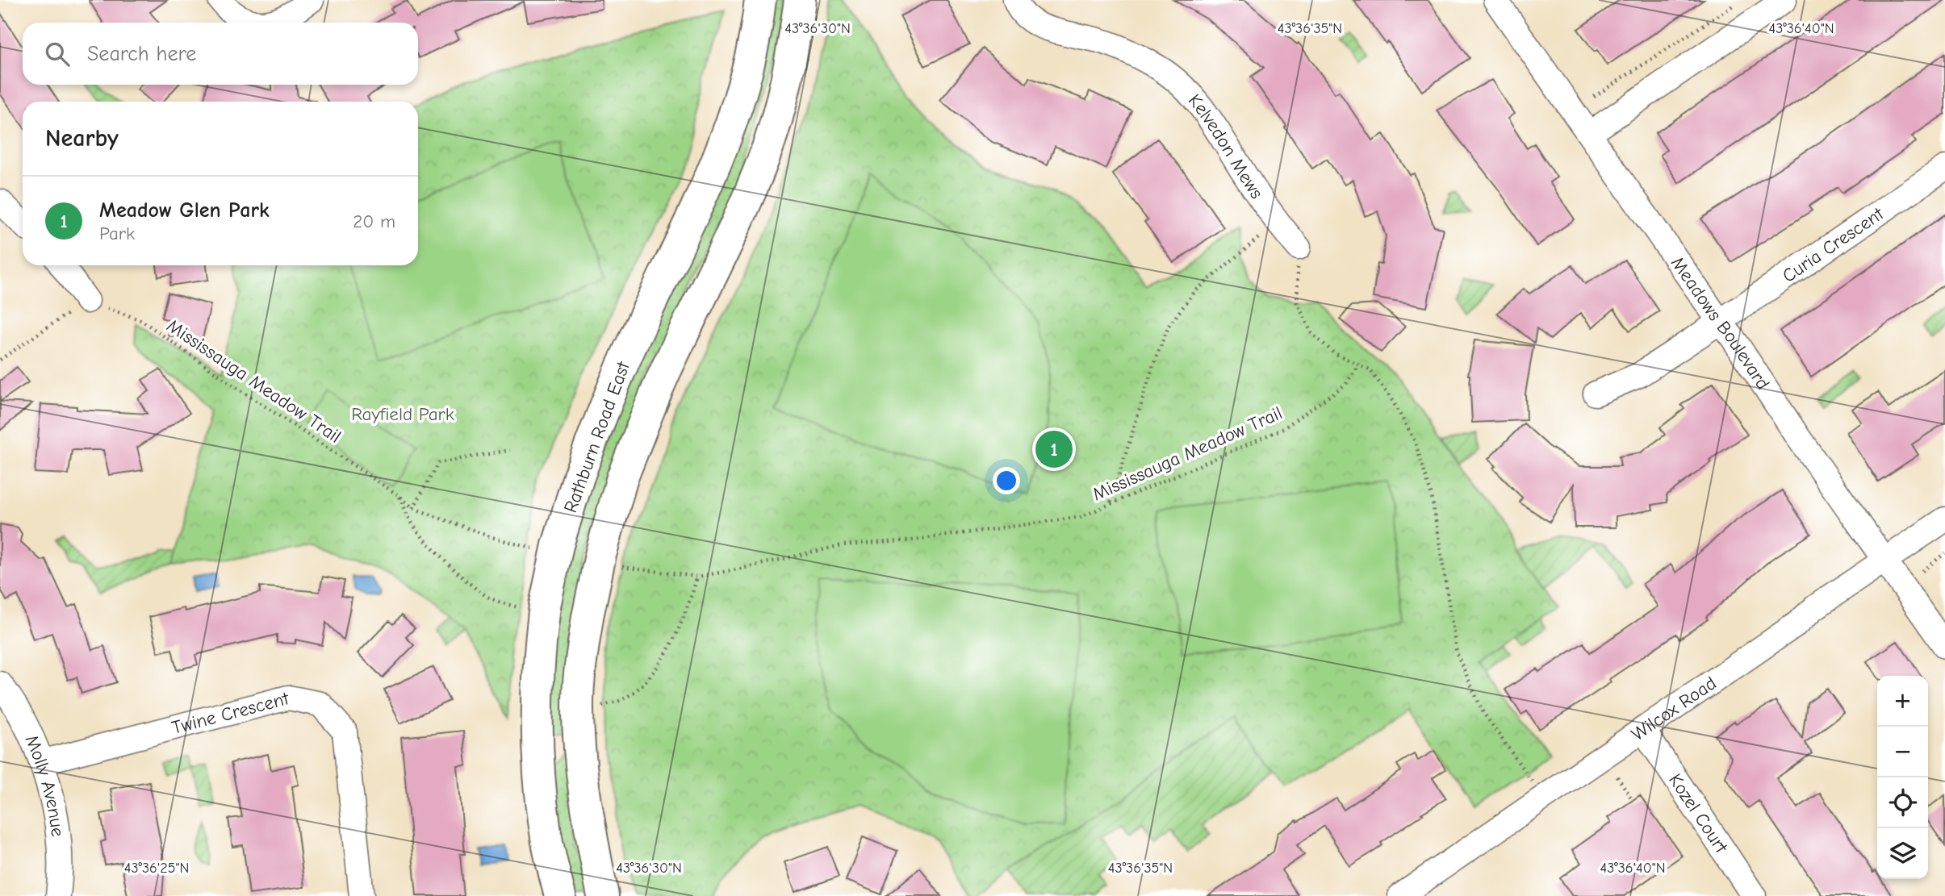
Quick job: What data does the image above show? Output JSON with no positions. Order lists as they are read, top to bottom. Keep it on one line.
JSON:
{"streets":{"street":["Kelvedon Mews","Curia Crescent","Meadows Boulevard","Rathburn Road East","Wilcox Road","Twine Crescent","Molly Avenue","Kozel Court"],"path":["Mississauga Meadow Trail"]},"crossings":[["Curia Crescent","Meadows Boulevard"],["Meadows Boulevard","Wilcox Road"],["Mississauga Meadow Trail","Rathburn Road East"],["Wilcox Road","Kozel Court"],["Twine Crescent","Molly Avenue"]],"parks":["Rayfield Park"],"page":{"search":"Search here","heading":"Nearby","list":[{"mark":"1","name":"Meadow Glen Park","note":"Park","value":"20 m"}],"pins":"1","map_buttons":["+","−"]},"coordinates":["43°36'30\"N","43°36'35\"N","43°36'40\"N","43°36'25\"N"]}
